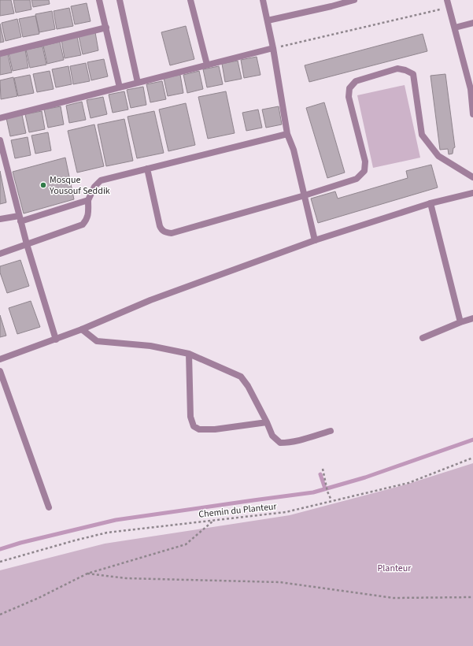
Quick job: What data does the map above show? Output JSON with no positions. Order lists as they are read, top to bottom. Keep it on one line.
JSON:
{"streets":{"path":["Chemin du Planteur"]},"parks":["Planteur"],"places":["Mosque Yousouf Seddik"]}
